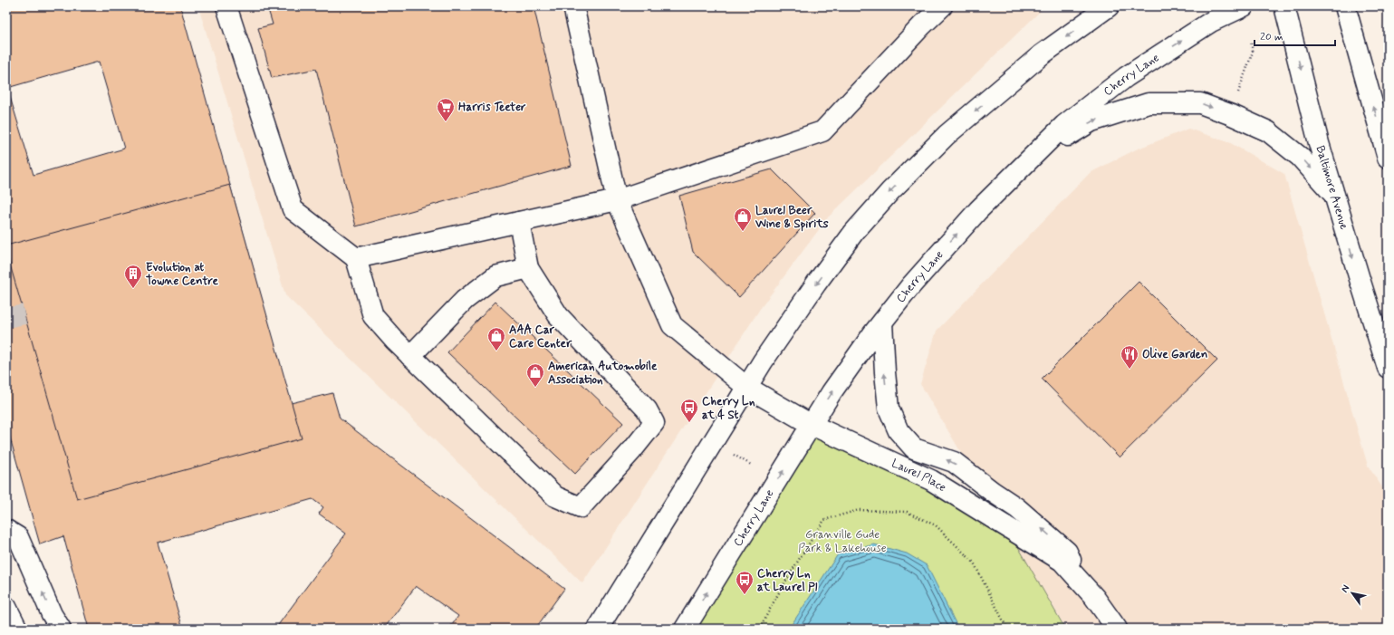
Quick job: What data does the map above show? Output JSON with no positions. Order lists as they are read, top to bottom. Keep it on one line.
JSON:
{"streets":{"main road":["Cherry Lane","Baltimore Avenue","Laurel Place"]},"crossings":[["Cherry Lane","Laurel Place"]],"parks":["Granville Gude Park & Lakehouse"],"places":{"supermarket":["Harris Teeter"],"shop":["Laurel Beer Wine & Spirits","AAA Car Care Center","American Automobile Association"],"building":["Evolution at Towne Centre"],"restaurant":["Olive Garden"],"bus stop":["Cherry Ln at 4 St","Cherry Ln at Laurel Pl"]},"scale_bar":"20 m","north":"top left"}
